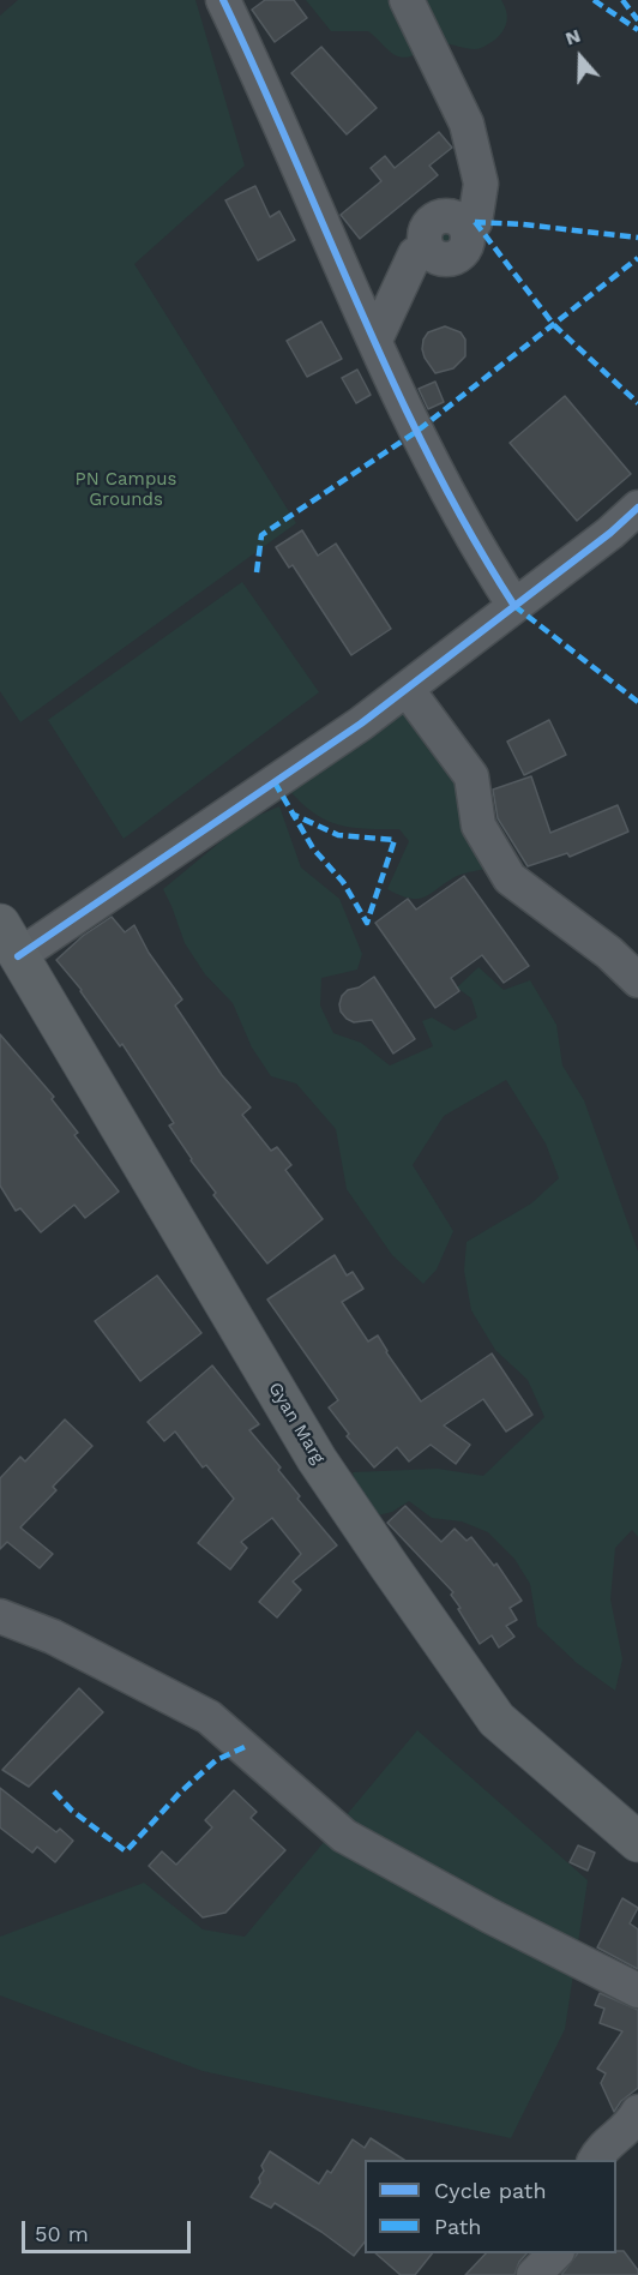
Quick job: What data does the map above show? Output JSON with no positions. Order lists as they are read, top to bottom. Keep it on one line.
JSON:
{"streets":{"main road":["Gyan Marg"]},"parks":["PN Campus Grounds"],"legend":["Cycle path","Path"],"scale_bar":"50 m","north":"top"}
